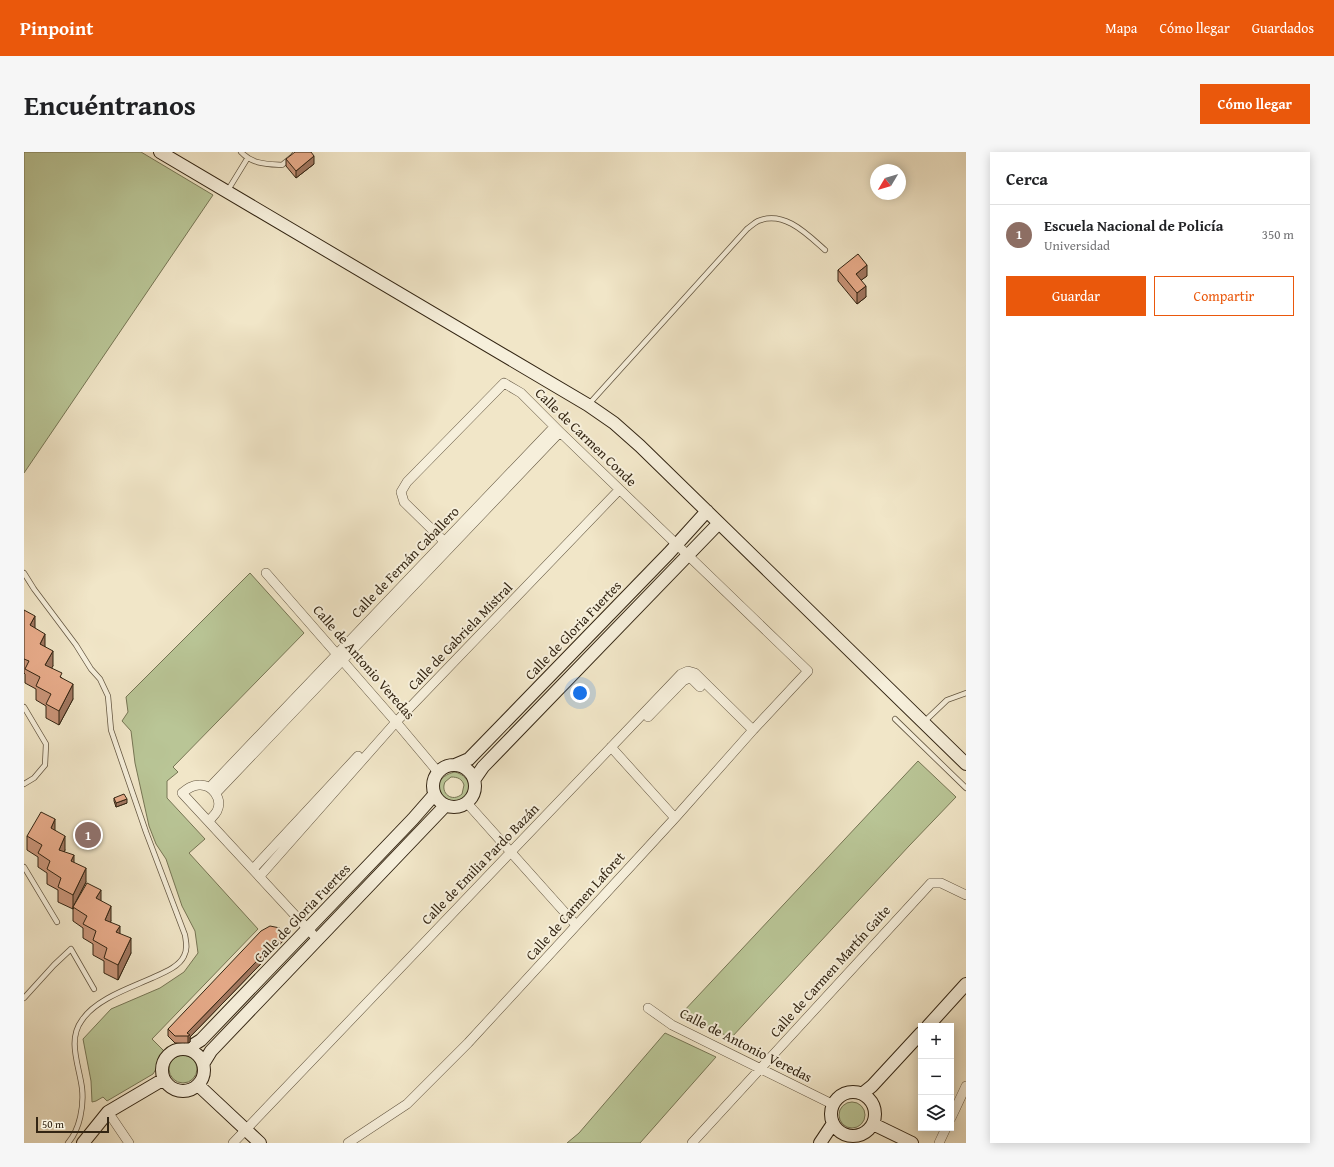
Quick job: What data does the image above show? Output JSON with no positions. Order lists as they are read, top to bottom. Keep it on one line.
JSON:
{"streets":{"street":["Calle de Carmen Conde","Calle de Fernán Caballero","Calle de Gloria Fuertes","Calle de Gabriela Mistral","Calle de Antonio Veredas","Calle de Emilia Pardo Bazán","Calle de Carmen Laforet","Calle de Carmen Martín Gaite"]},"crossings":[["Calle de Carmen Conde","Calle de Fernán Caballero"],["Calle de Carmen Conde","Calle de Gloria Fuertes"],["Calle de Carmen Conde","Calle de Gabriela Mistral"],["Calle de Carmen Conde","Calle de Carmen Laforet"],["Calle de Fernán Caballero","Calle de Antonio Veredas"],["Calle de Gloria Fuertes","Calle de Antonio Veredas"],["Calle de Gabriela Mistral","Calle de Antonio Veredas"],["Calle de Antonio Veredas","Calle de Carmen Martín Gaite"],["Calle de Emilia Pardo Bazán","Calle de Carmen Laforet"]],"scale_bar":"50 m","north":"bottom left","page":{"header":"Pinpoint","nav":["Mapa","Cómo llegar","Guardados"],"title":"Encuéntranos","buttons":["Cómo llegar",["Guardar","Compartir"]],"heading":"Cerca","list":[{"mark":"1","name":"Escuela Nacional de Policía","note":"Universidad","value":"350 m"}],"pins":"1","map_buttons":["+","−"],"scale":"50 m"}}
